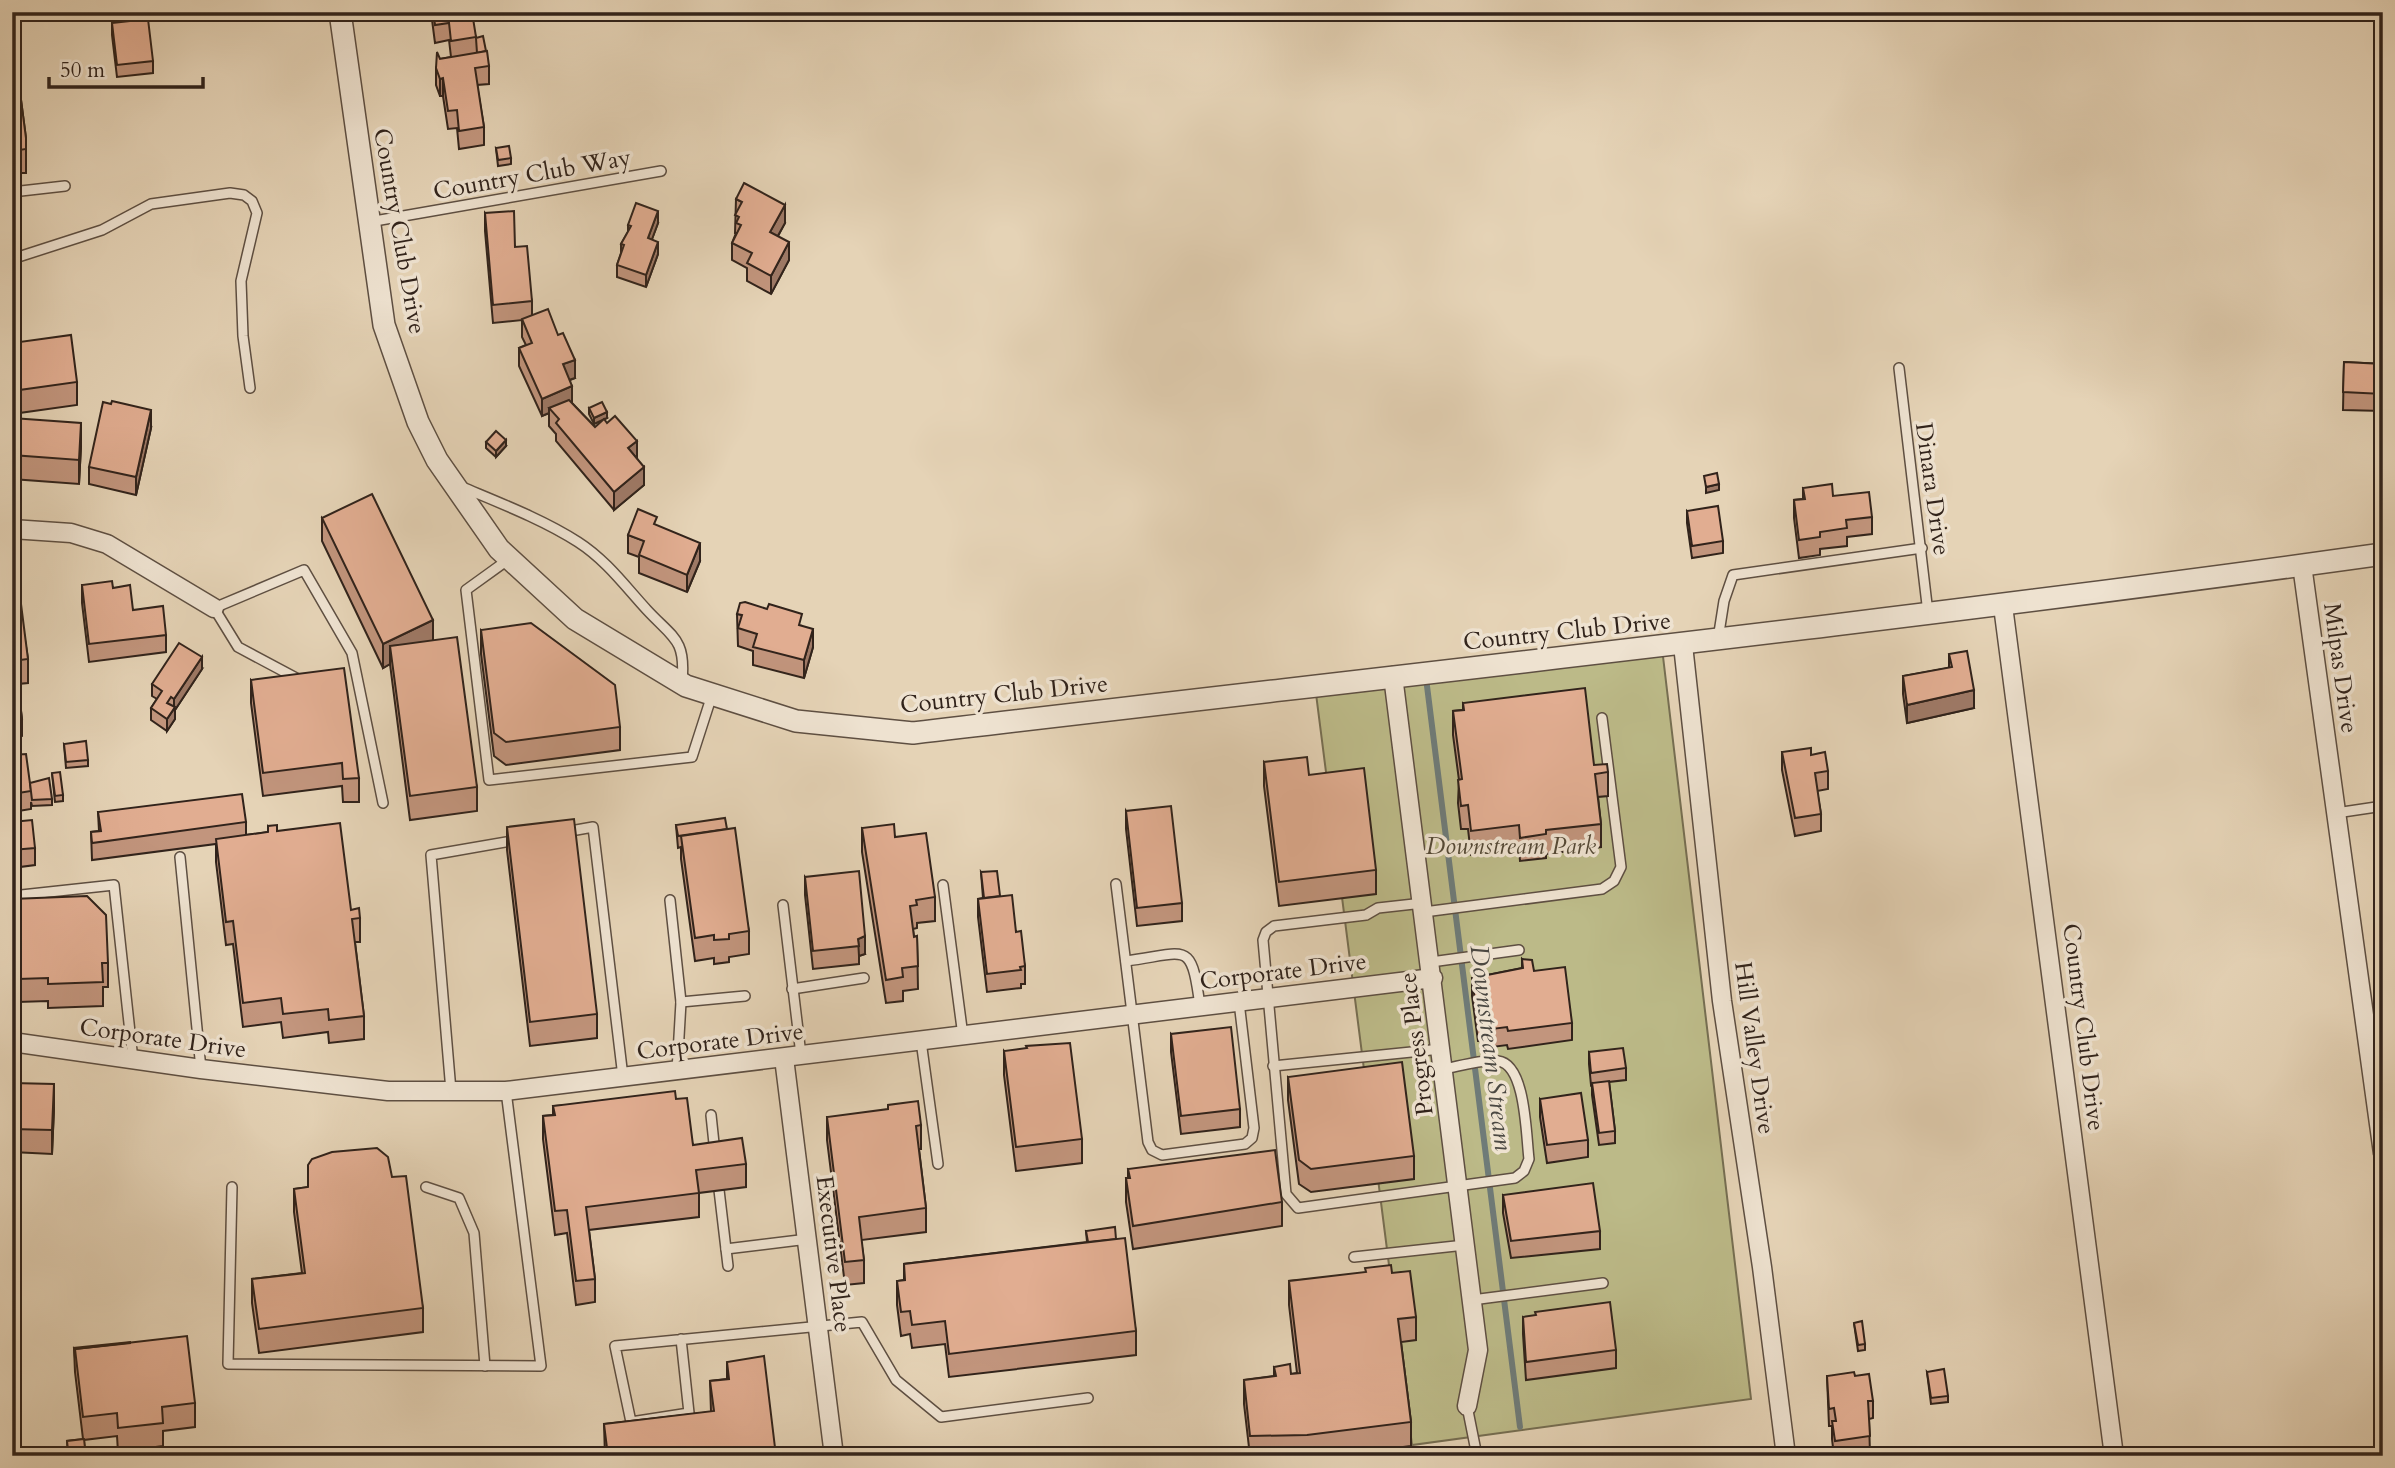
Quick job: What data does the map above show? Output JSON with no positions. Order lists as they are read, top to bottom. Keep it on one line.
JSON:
{"streets":{"street":["Country Club Drive","Milpas Drive","Corporate Drive","Progress Place","Hill Valley Drive","Executive Place"],"lane":["Country Club Way","Dinara Drive"]},"crossings":[["Country Club Way","Country Club Drive"],["Country Club Drive","Dinara Drive"],["Country Club Drive","Milpas Drive"],["Country Club Drive","Progress Place"],["Country Club Drive","Hill Valley Drive"],["Corporate Drive","Progress Place"],["Corporate Drive","Executive Place"]],"water":["Downstream Stream"],"parks":["Downstream Park"],"scale_bar":"50 m"}
